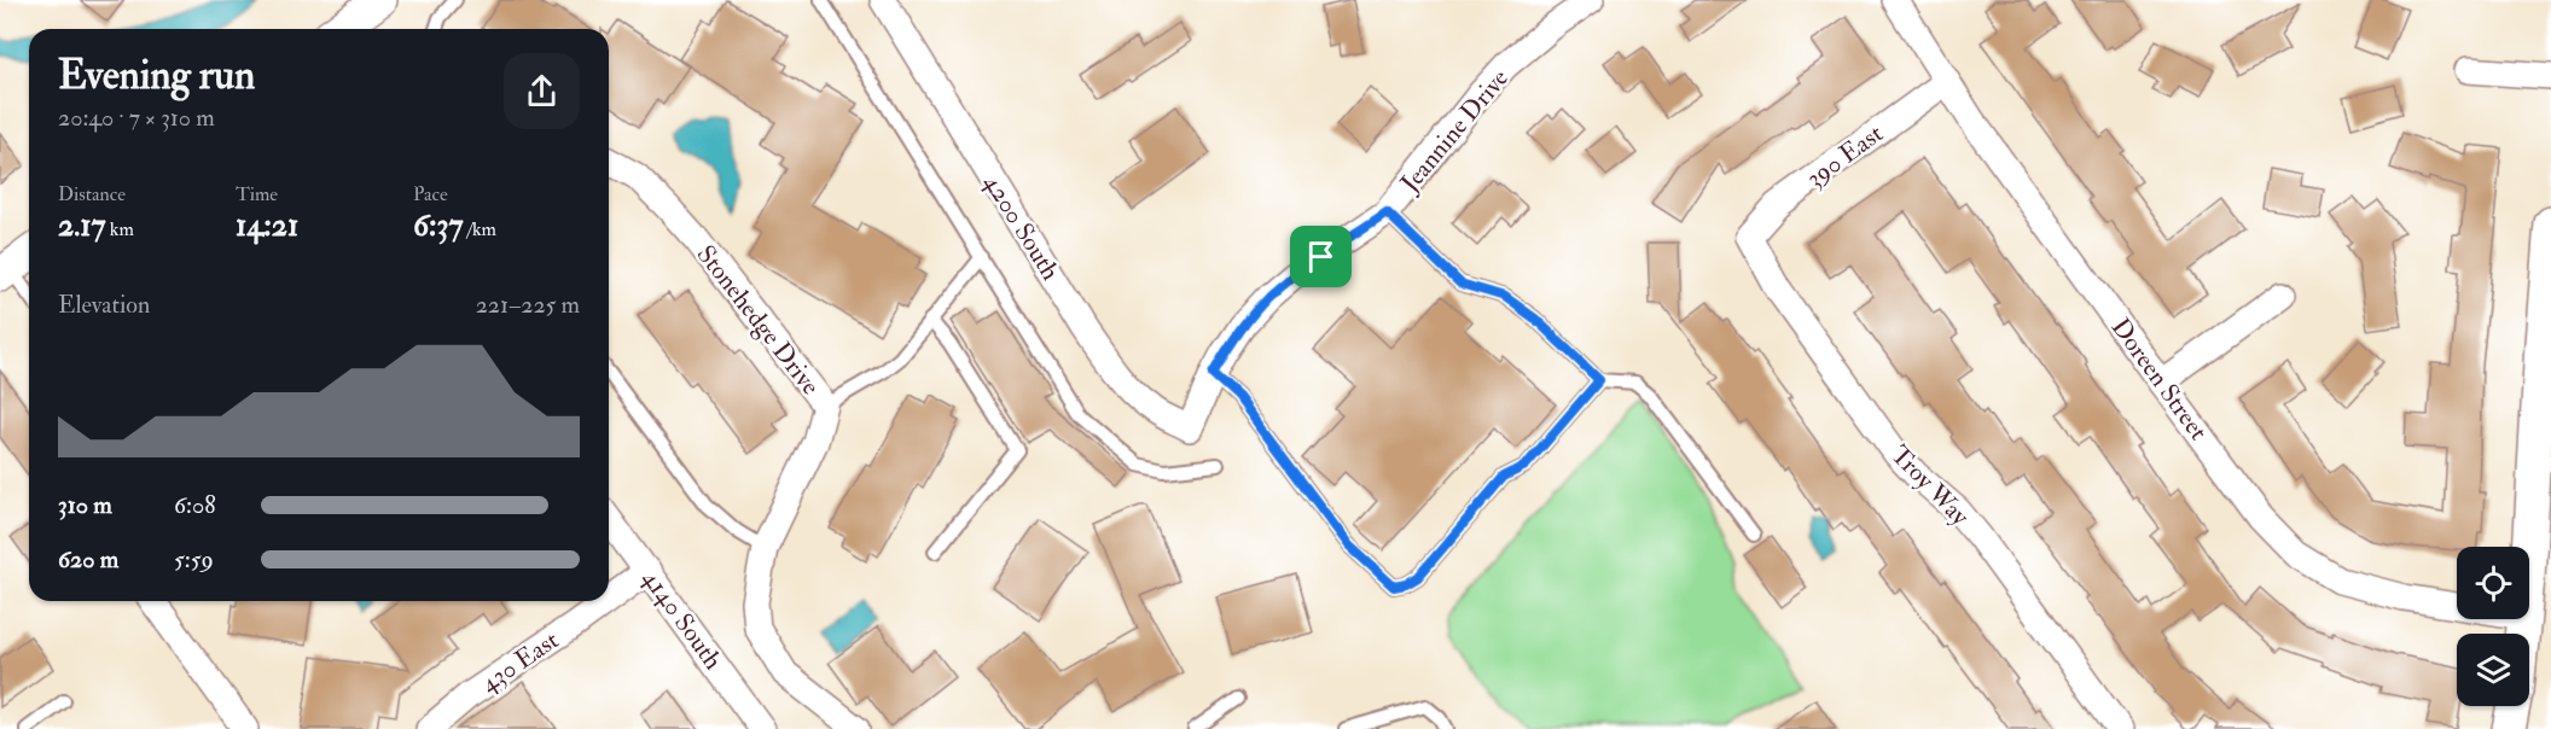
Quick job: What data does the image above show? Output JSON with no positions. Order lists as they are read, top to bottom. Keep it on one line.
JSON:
{"streets":{"street":["Jeannine Drive","390 East","4200 South","Stonehedge Drive","Doreen Street","Troy Way","4140 South","430 East"]},"crossings":[["Jeannine Drive","4200 South"],["390 East","Doreen Street"],["390 East","Troy Way"],["4140 South","430 East"]],"page":{"heading":["Evening run","20:40 · 7 × 310 m"],"stats":[["Distance","2.17 km"],["Time","14:21"],["Pace","6:37 /km"]],"chart":["Elevation","221–225 m"],"list":[{"name":"310 m","note":"6:08"},{"name":"620 m","note":"5:59"}]}}
